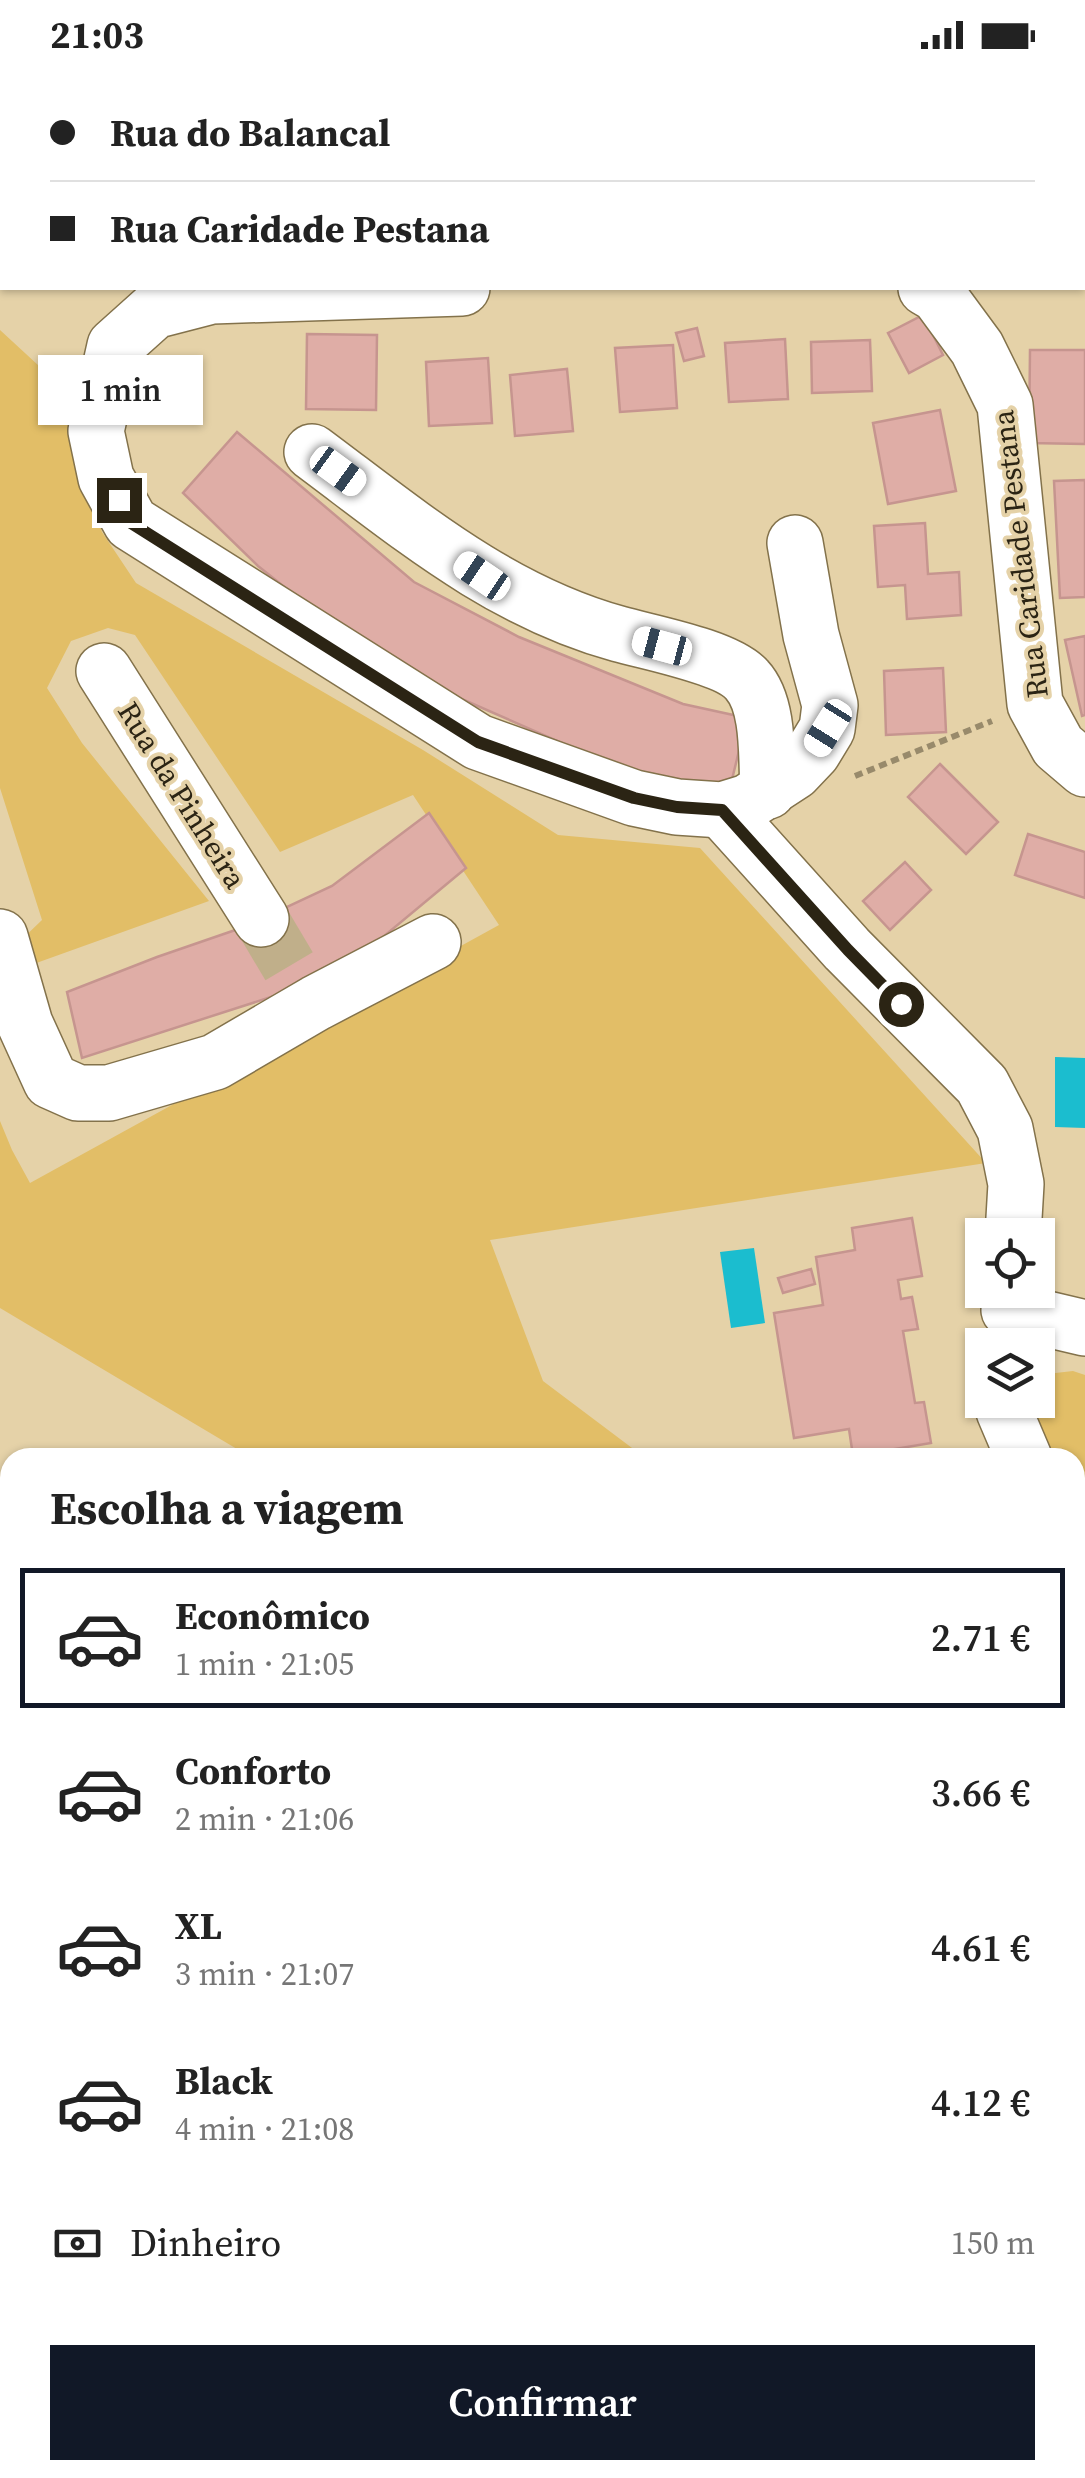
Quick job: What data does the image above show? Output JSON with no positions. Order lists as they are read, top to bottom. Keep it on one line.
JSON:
{"streets":{"street":["Rua Caridade Pestana","Rua da Pinheira"]},"page":{"status":"21:03","banner":["Rua do Balancal","Rua Caridade Pestana"],"bubble":"1 min","heading":"Escolha a viagem","list":[{"name":"Econômico","note":"1 min · 21:05","value":"2.71 €"},{"name":"Conforto","note":"2 min · 21:06","value":"3.66 €"},{"name":"XL","note":"3 min · 21:07","value":"4.61 €"},{"name":"Black","note":"4 min · 21:08","value":"4.12 €"}],"pay":["Dinheiro","150 m"],"buttons":"Confirmar"}}
